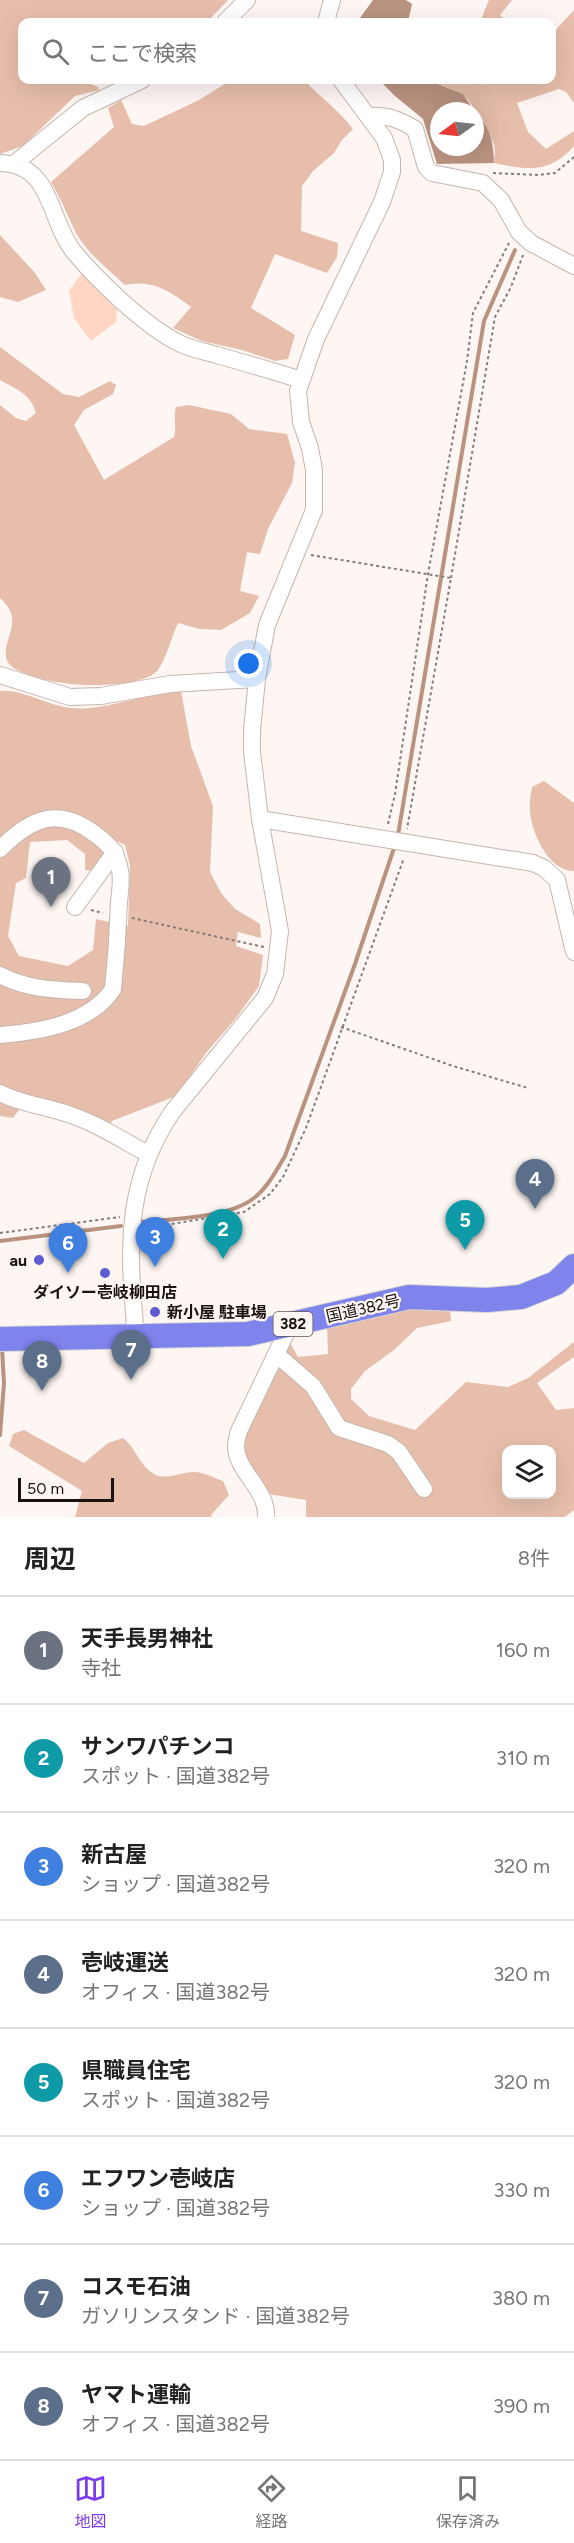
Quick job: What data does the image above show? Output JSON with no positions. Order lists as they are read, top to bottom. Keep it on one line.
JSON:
{"streets":{"highway":["国道382号","382"]},"places":["au","ダイソー壱岐柳田店","新小屋 駐車場"],"scale_bar":"50 m","north":"left","page":{"search":"ここで検索","pins":["1","4","5","2","3","6","7","8"],"scale":"50 m","heading":["周辺","8件"],"list":[{"mark":"1","name":"天手長男神社","note":"寺社","value":"160 m"},{"mark":"2","name":"サンワパチンコ","note":"スポット · 国道382号","value":"310 m"},{"mark":"3","name":"新古屋","note":"ショップ · 国道382号","value":"320 m"},{"mark":"4","name":"壱岐運送","note":"オフィス · 国道382号","value":"320 m"},{"mark":"5","name":"県職員住宅","note":"スポット · 国道382号","value":"320 m"},{"mark":"6","name":"エフワン壱岐店","note":"ショップ · 国道382号","value":"330 m"},{"mark":"7","name":"コスモ石油","note":"ガソリンスタンド · 国道382号","value":"380 m"},{"mark":"8","name":"ヤマト運輸","note":"オフィス · 国道382号","value":"390 m"}],"nav":["地図","経路","保存済み"]}}
